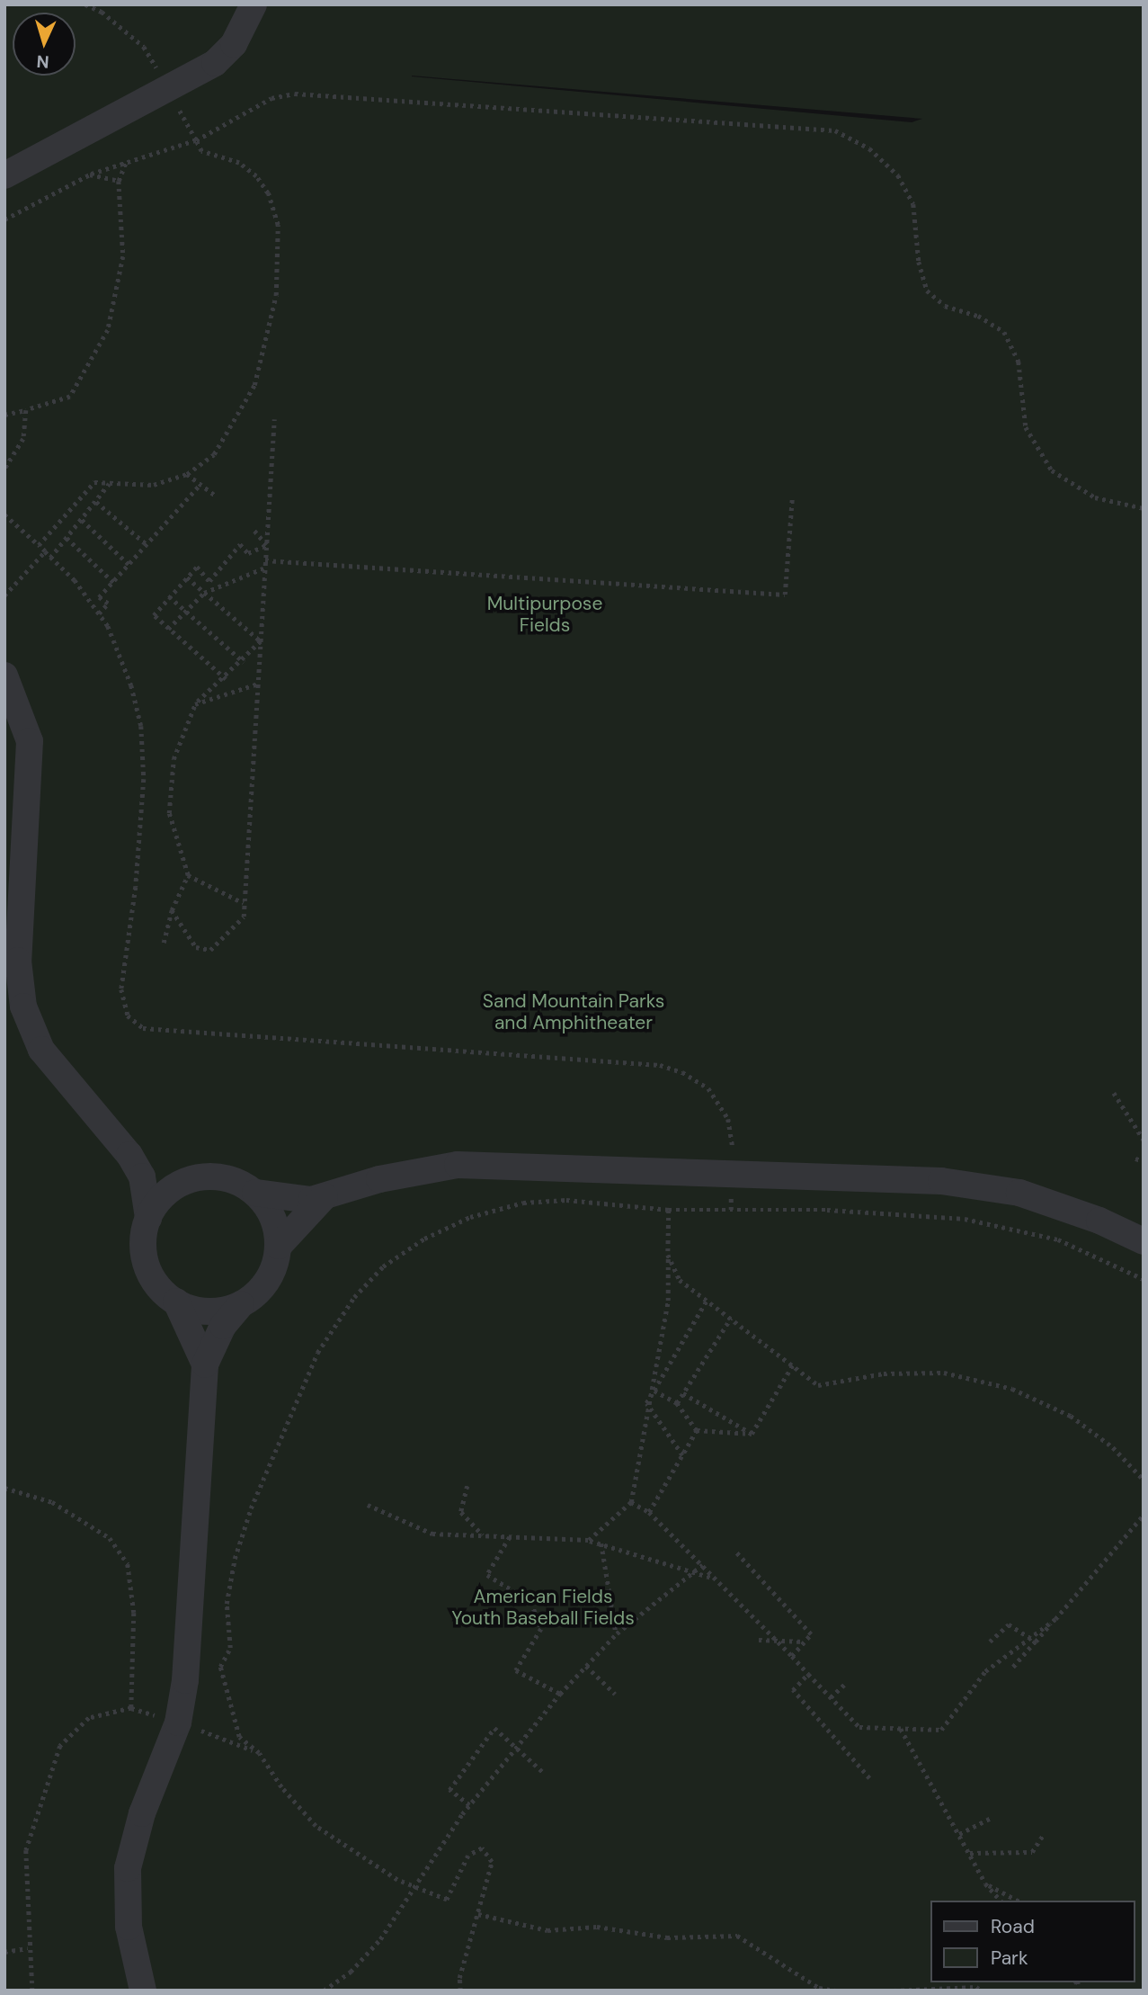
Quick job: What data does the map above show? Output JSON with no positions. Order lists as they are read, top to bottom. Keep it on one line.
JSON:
{"parks":["Multipurpose Fields","Sand Mountain Parks and Amphitheater","American Fields Youth Baseball Fields"],"legend":["Road","Park"],"north":"bottom"}
